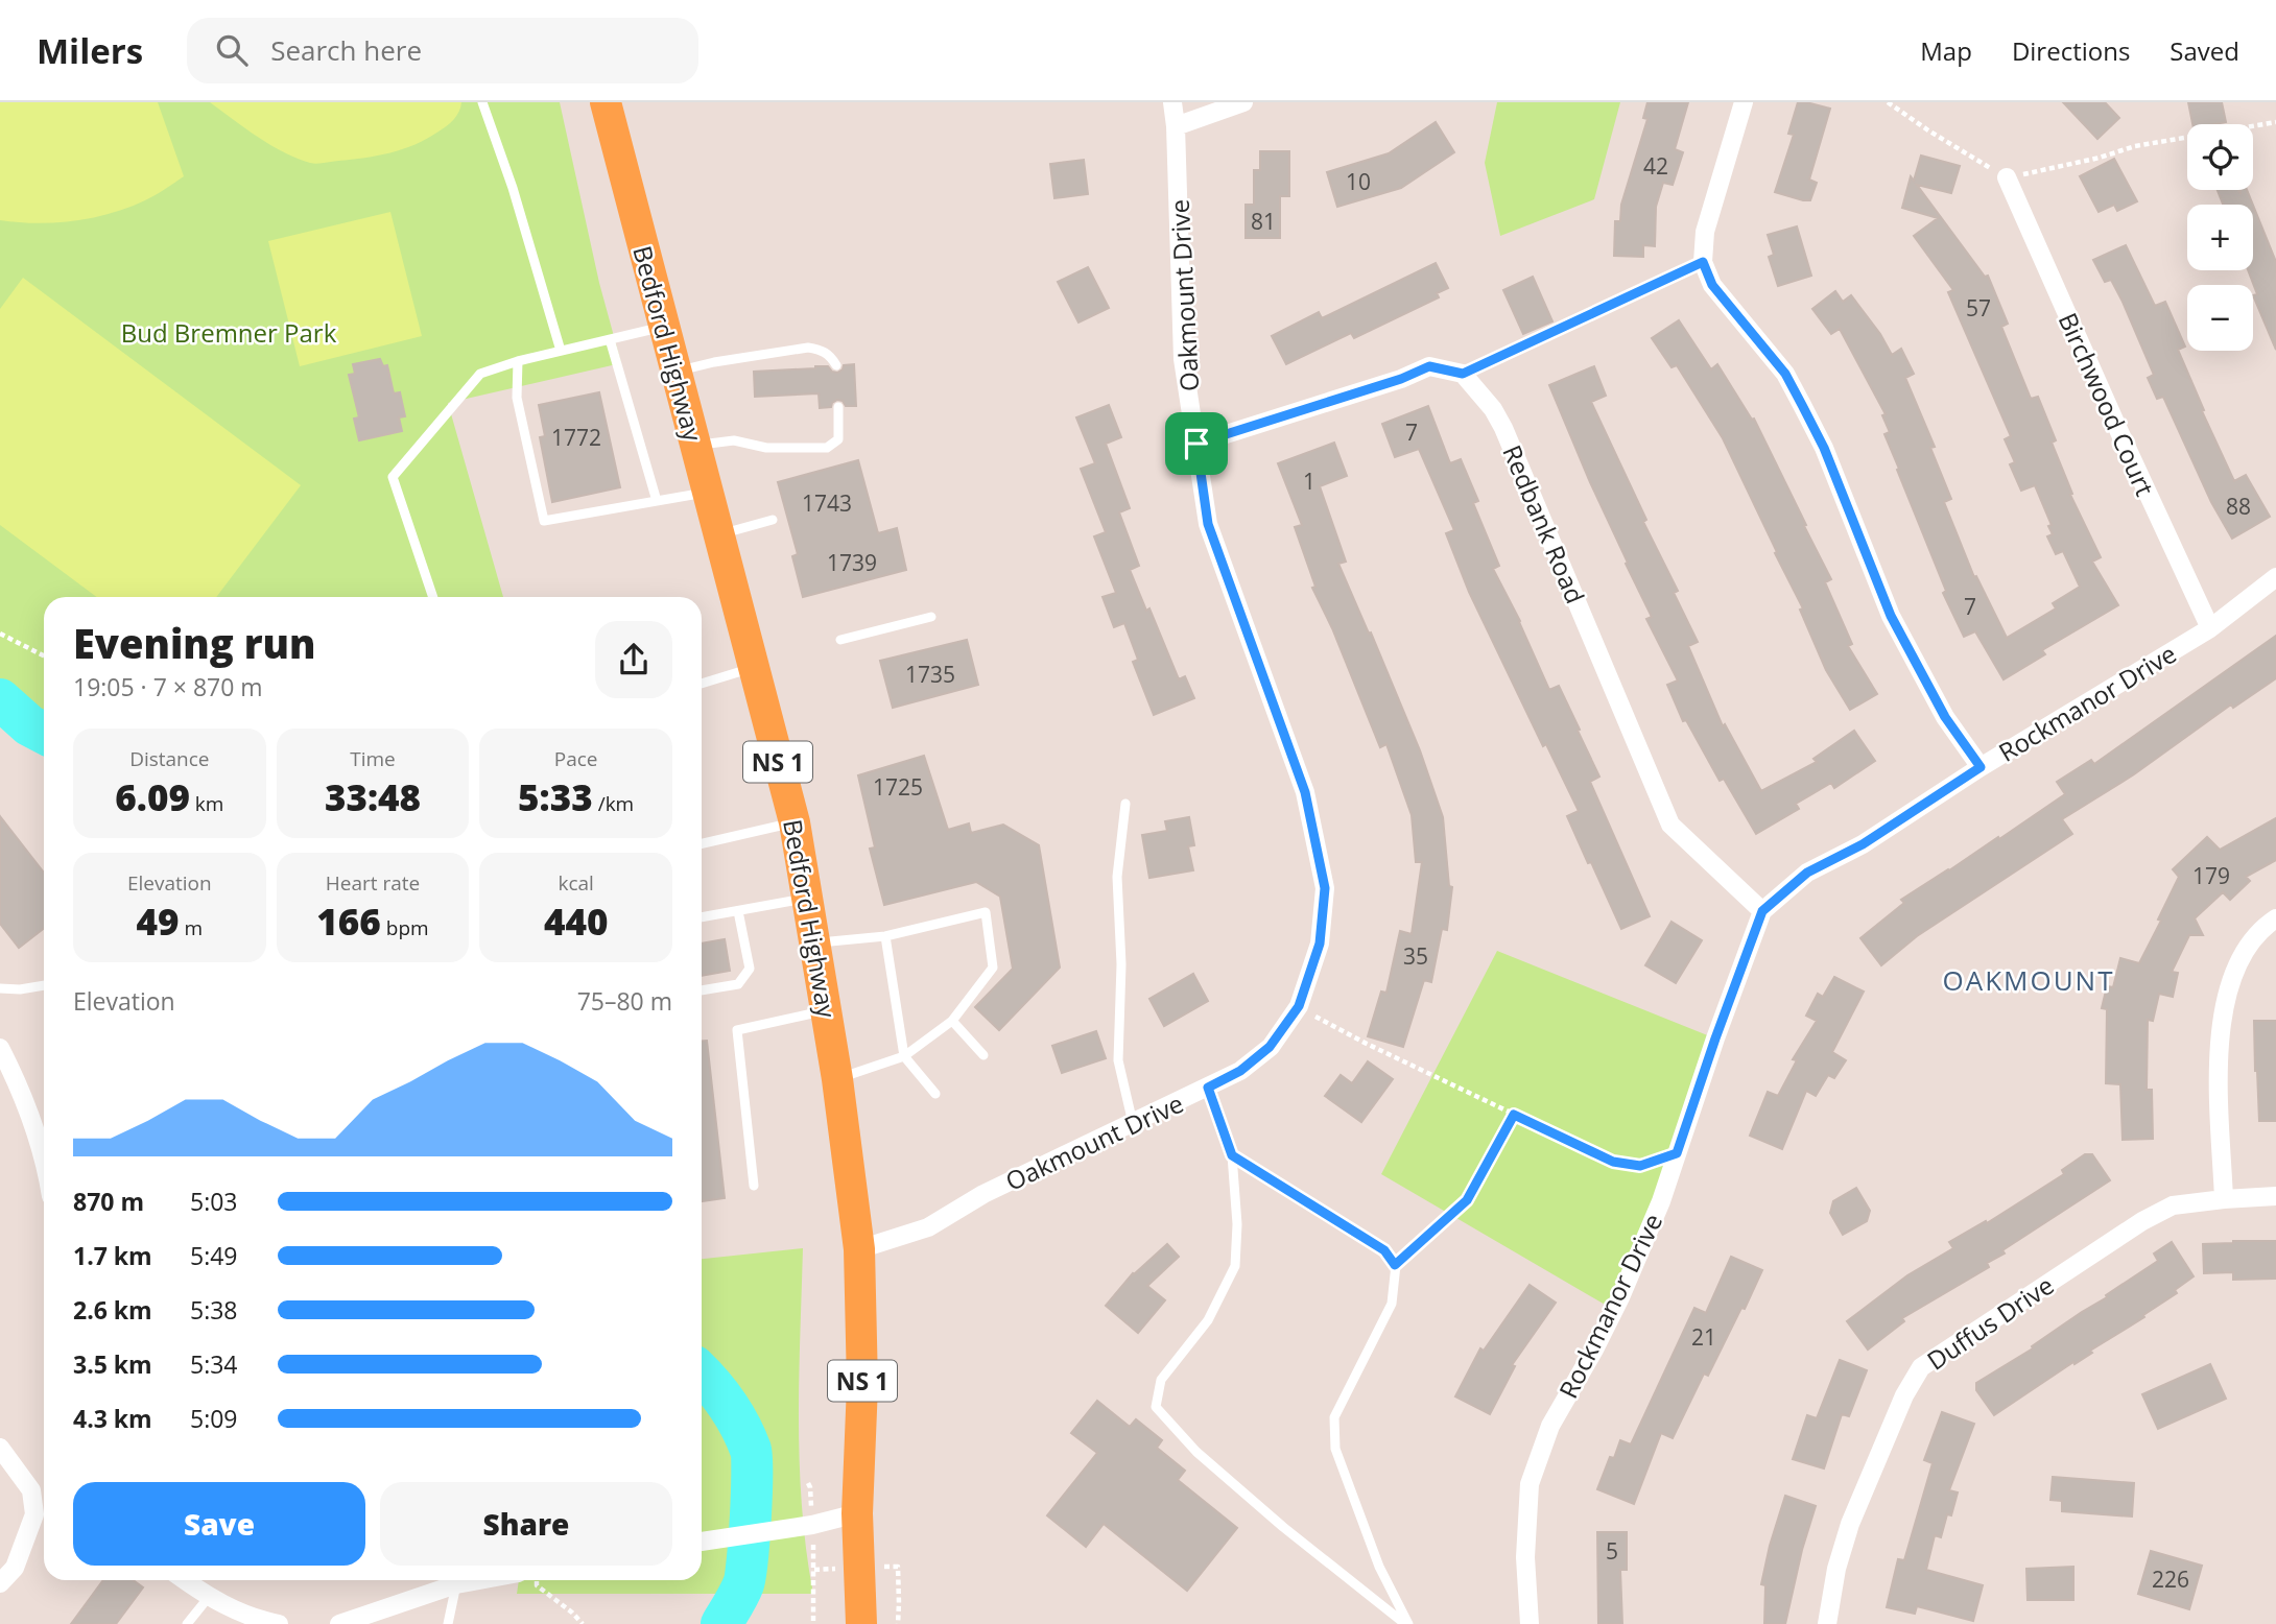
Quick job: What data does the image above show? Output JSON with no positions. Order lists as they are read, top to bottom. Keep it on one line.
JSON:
{"streets":{"main road":["Bedford Highway","NS 1"],"street":["Oakmount Drive","Birchwood Court","Redbank Road","Rockmanor Drive","Duffus Drive"]},"crossings":[["Oakmount Drive","Bedford Highway"],["Birchwood Court","Rockmanor Drive"],["Redbank Road","Rockmanor Drive"]],"districts":["OAKMOUNT"],"parks":["Bud Bremner Park"],"house_numbers":["42","10","81","57","7","1772","1","1743","88","1739","7","1735","1725","179","35","21","5","226"],"page":{"header":"Milers","search":"Search here","nav":["Map","Directions","Saved"],"map_buttons":["+","−"],"heading":["Evening run","19:05 · 7 × 870 m"],"stats":[["Distance","6.09 km"],["Time","33:48"],["Pace","5:33 /km"],["Elevation","49 m"],["Heart rate","166 bpm"],["kcal","440"]],"chart":["Elevation","75–80 m"],"list":[{"name":"870 m","note":"5:03"},{"name":"1.7 km","note":"5:49"},{"name":"2.6 km","note":"5:38"},{"name":"3.5 km","note":"5:34"},{"name":"4.3 km","note":"5:09"}],"buttons":["Save","Share"]}}
